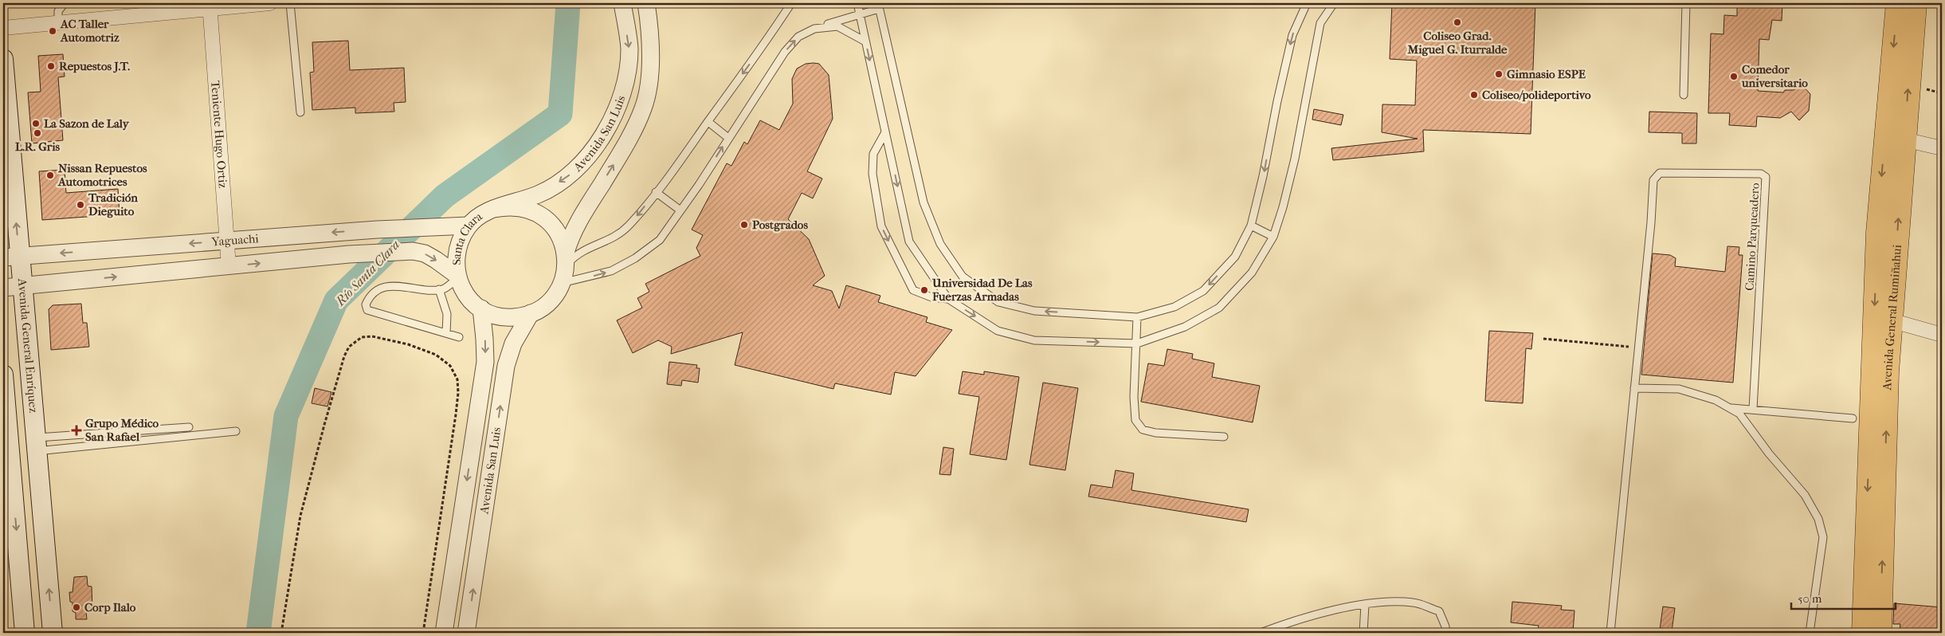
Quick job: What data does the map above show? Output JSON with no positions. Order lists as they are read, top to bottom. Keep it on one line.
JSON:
{"streets":{"highway":["Avenida General Rumiñahui"],"main road":["Avenida General Enríquez"],"street":["Avenida San Luis","Teniente Hugo Ortiz","Yaguachi","Santa Clara"],"lane":["Camino Parqueadero"]},"crossings":[["Avenida San Luis","Yaguachi"],["Avenida San Luis","Santa Clara"],["Teniente Hugo Ortiz","Yaguachi"],["Yaguachi","Santa Clara"],["Yaguachi","Avenida General Enríquez"]],"water":["Río Santa Clara"],"places":{"other":["Coliseo Grad. Miguel G. Iturralde","AC Taller Automotriz","Repuestos J.T.","Gimnasio ESPE","Comedor universitario","Coliseo/polideportivo","La Sazon de Laly","L.R. Gris","Nissan Repuestos Automotrices","Tradición Dieguito","Postgrados","Universidad De Las Fuerzas Armadas","Corp Ilalo"],"health":["Grupo Médico San Rafael"]},"scale_bar":"50 m"}
